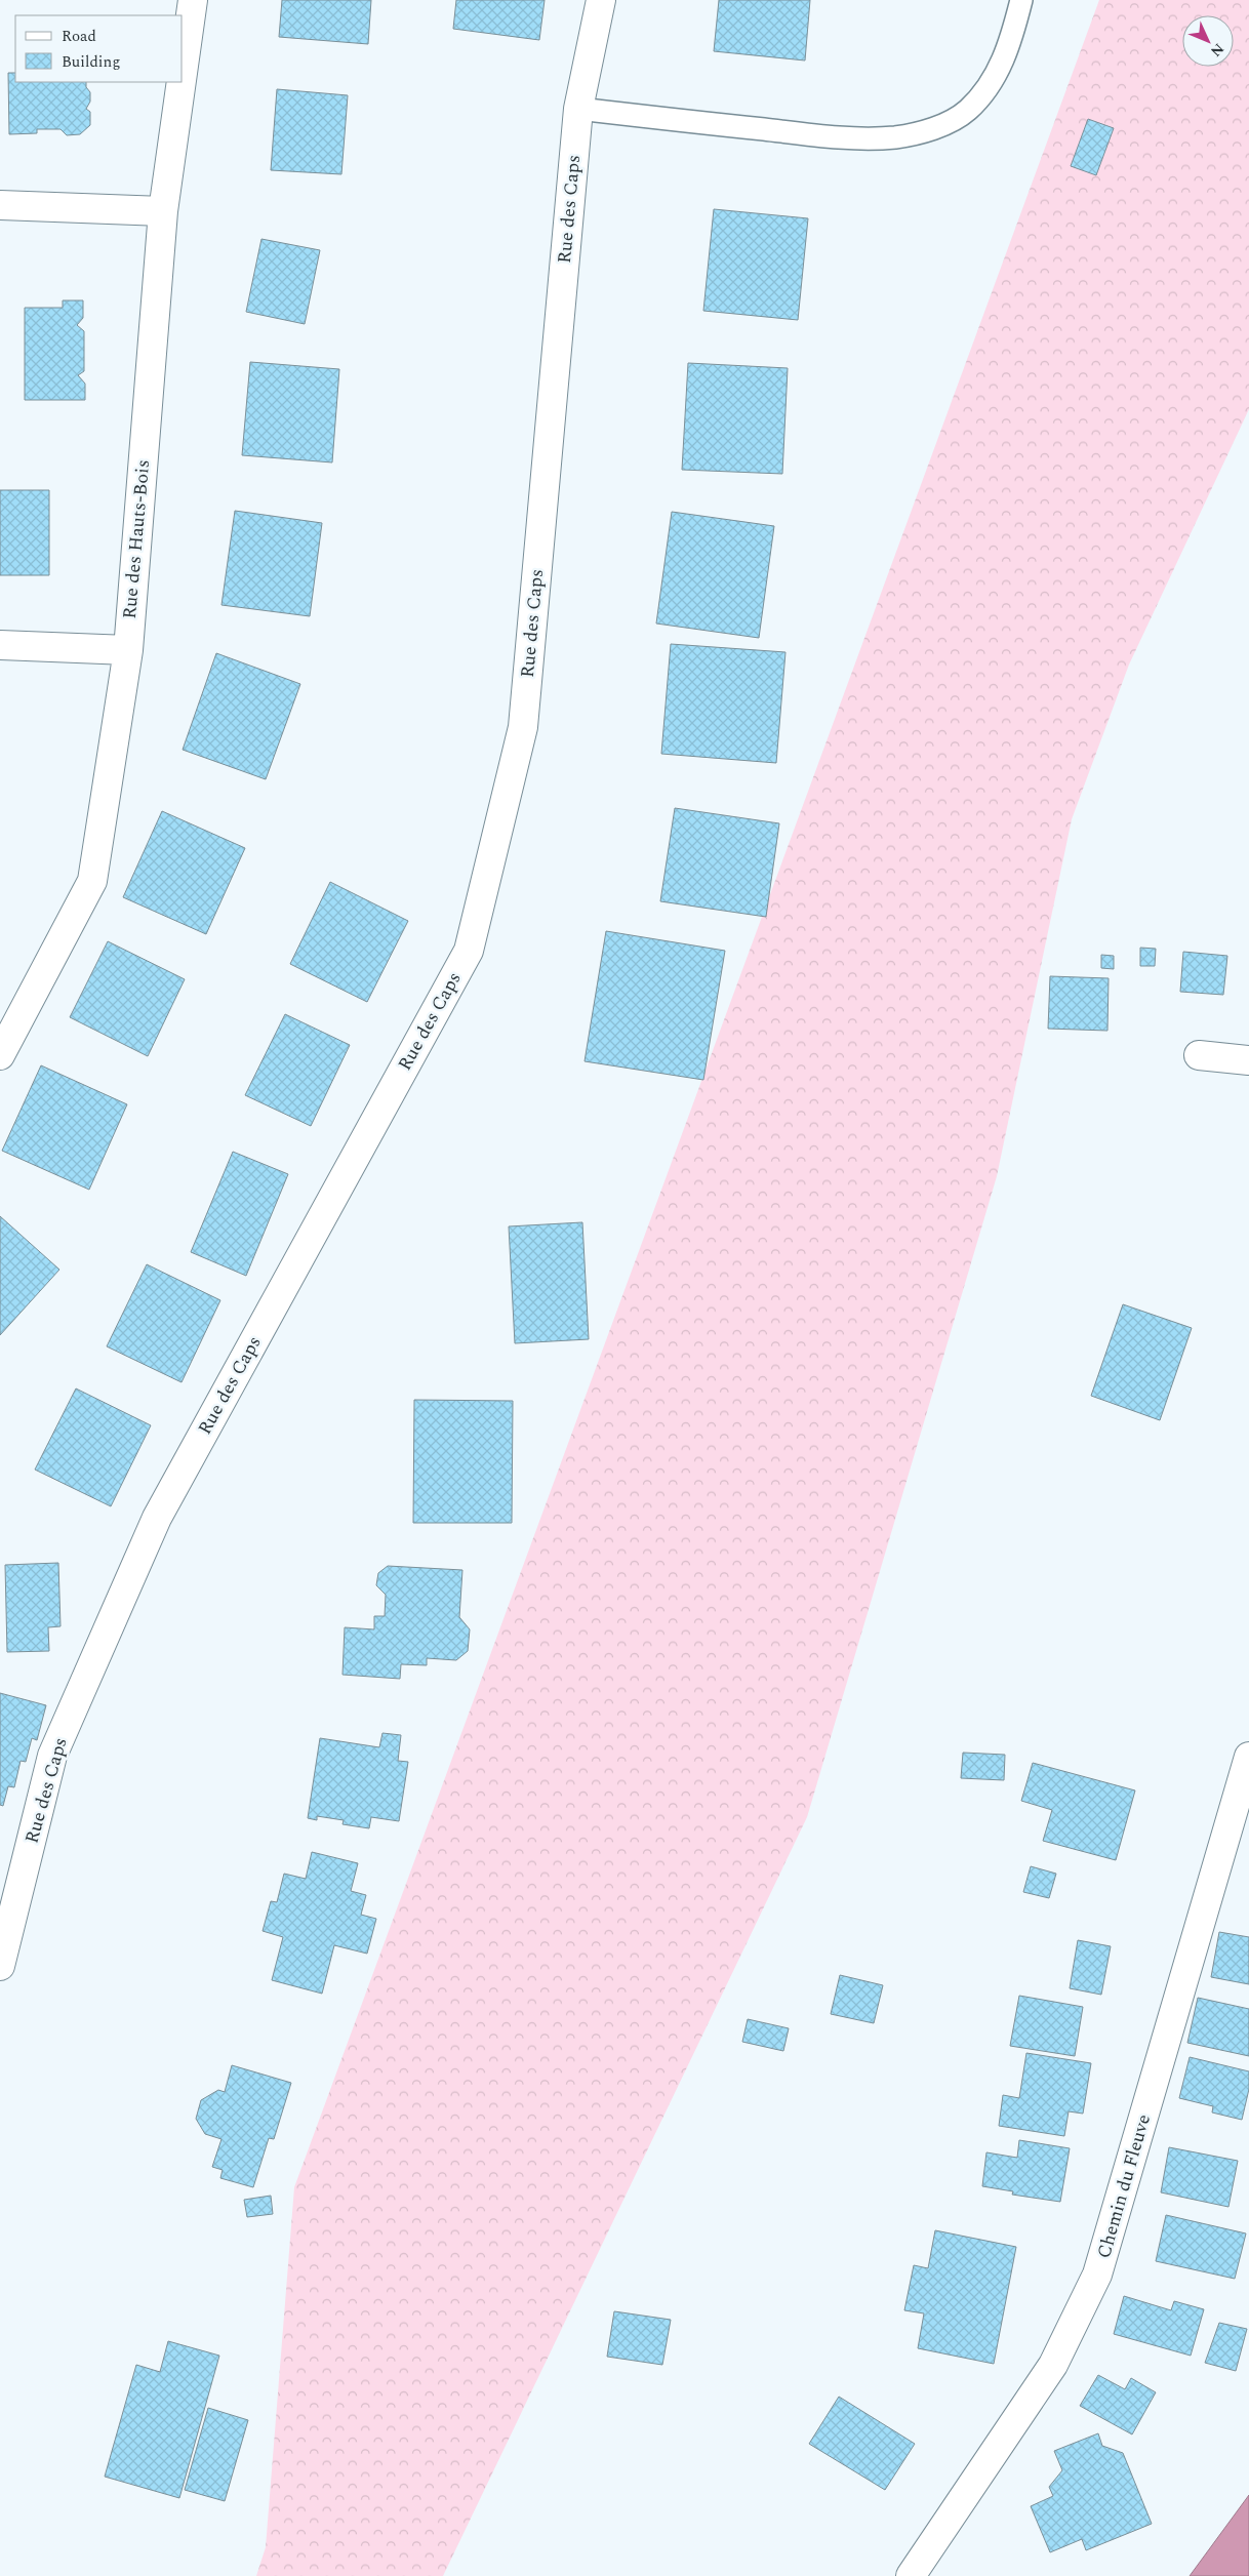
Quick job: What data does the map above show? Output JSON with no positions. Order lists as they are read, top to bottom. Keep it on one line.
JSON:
{"streets":{"street":["Rue des Caps","Rue des Hauts-Bois","Chemin du Fleuve"]},"legend":["Road","Building"],"north":"bottom right"}
